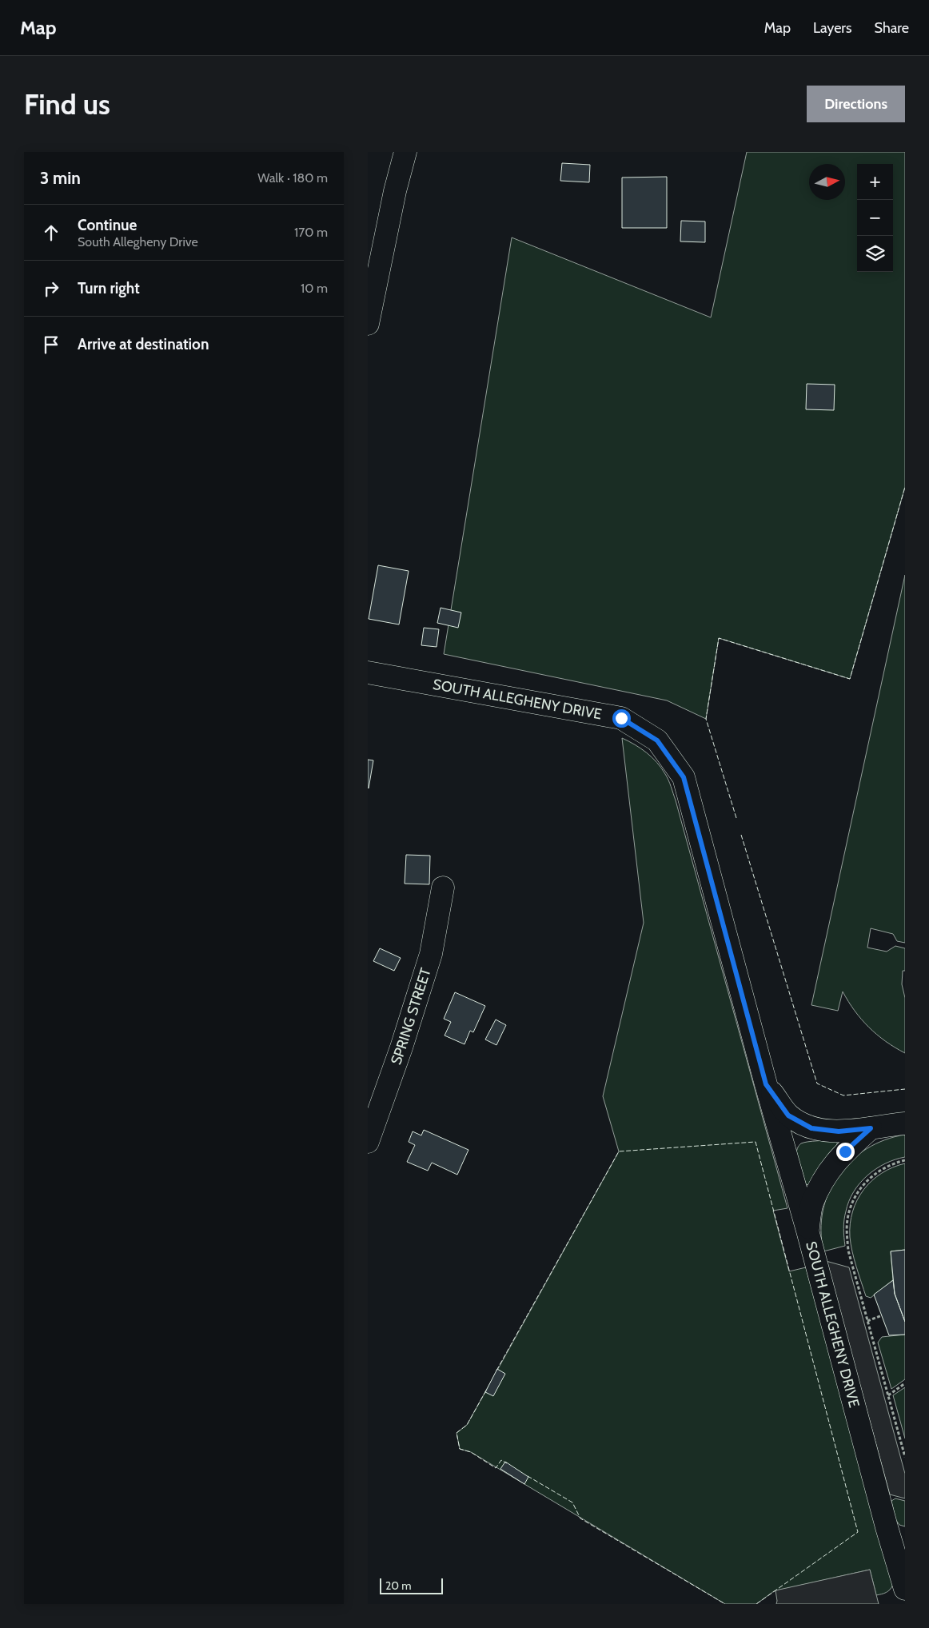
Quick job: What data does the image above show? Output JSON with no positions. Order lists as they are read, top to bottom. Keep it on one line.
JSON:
{"streets":{"street":["SOUTH ALLEGHENY DRIVE","SPRING STREET"]},"scale_bar":"20 m","north":"right","page":{"header":"Map","nav":["Map","Layers","Share"],"buttons":"Directions","title":"Find us","heading":["3 min","Walk · 180 m"],"map_buttons":["+","−"],"list":[["Continue","South Allegheny Drive","170 m"],["Turn right","10 m"],"Arrive at destination"],"scale":"20 m"}}
